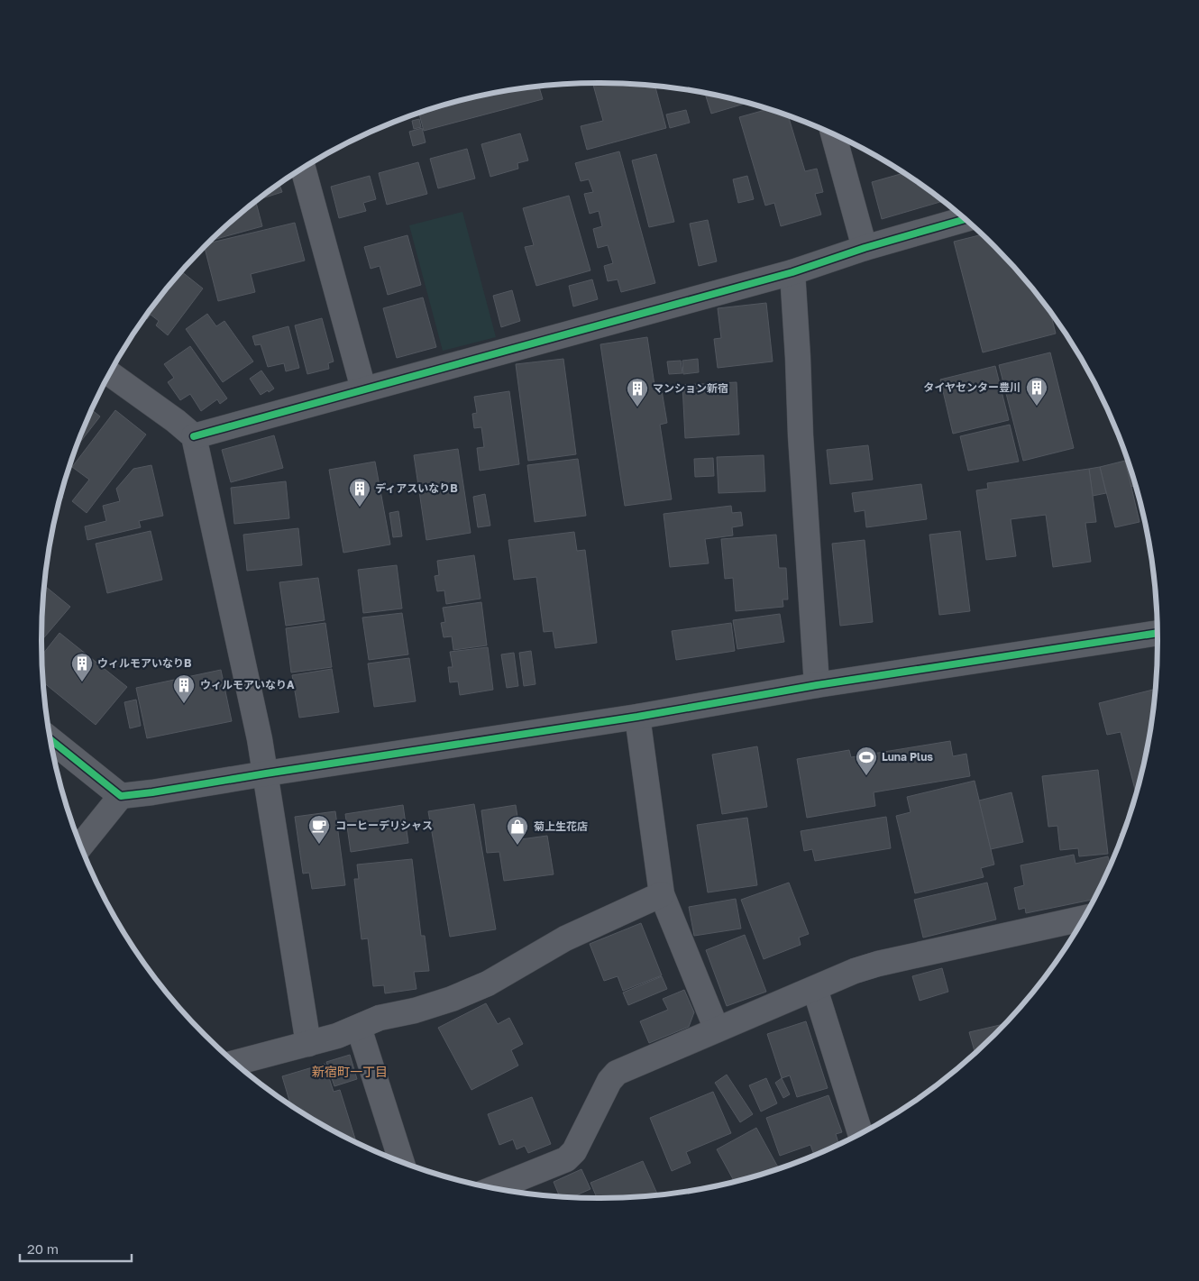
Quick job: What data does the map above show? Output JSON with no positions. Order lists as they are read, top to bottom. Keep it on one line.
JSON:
{"districts":["新宿町一丁目"],"places":{"building":["タイヤセンター豊川","マンション新宿","ディアスいなりB","ウィルモアいなりB","ウィルモアいなりA"],"sports":["Luna Plus"],"cafe":["コーヒーデリシャス"],"shop":["菊上生花店"]},"scale_bar":"20 m"}
